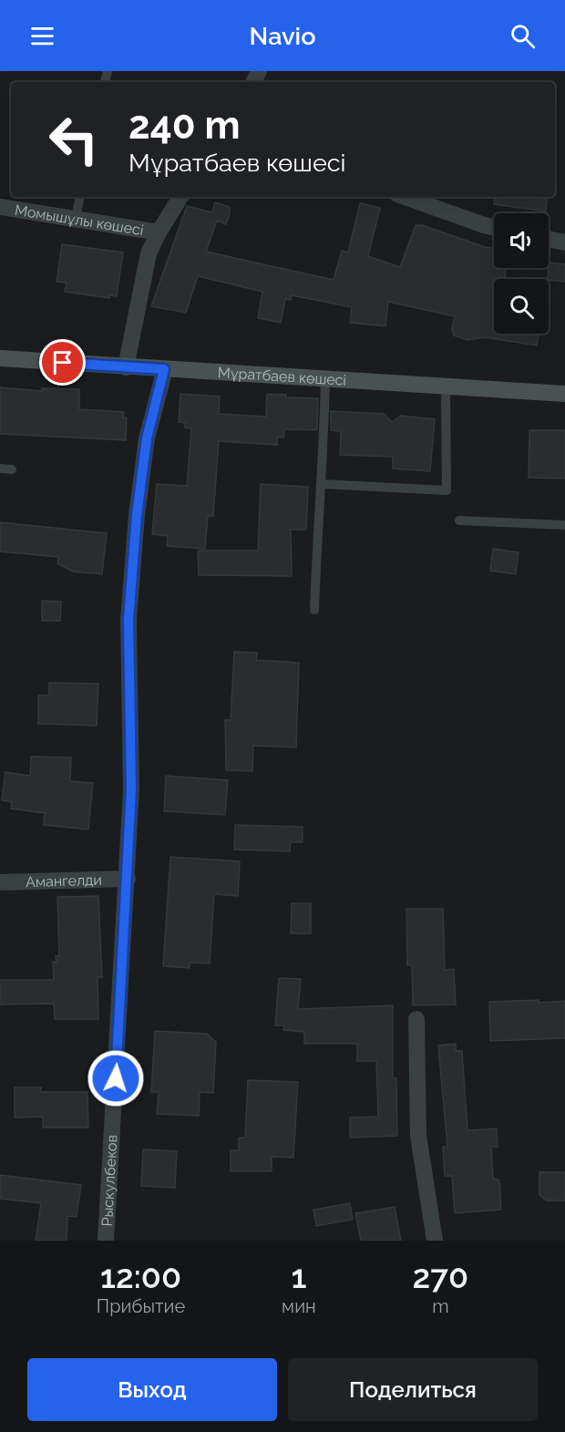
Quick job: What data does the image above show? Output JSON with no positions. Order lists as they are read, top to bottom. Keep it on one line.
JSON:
{"streets":{"street":["Момышұлы көшесі","Мұратбаев көшесі","Амангелди","Рыскулбеков"]},"crossings":[["Мұратбаев көшесі","Рыскулбеков"],["Амангелди","Рыскулбеков"]],"page":{"header":"Navio","turn":["240 m","Мұратбаев көшесі"],"eta":["12:00","Прибытие","1","мин","270","m"],"buttons":["Выход","Поделиться"]}}
